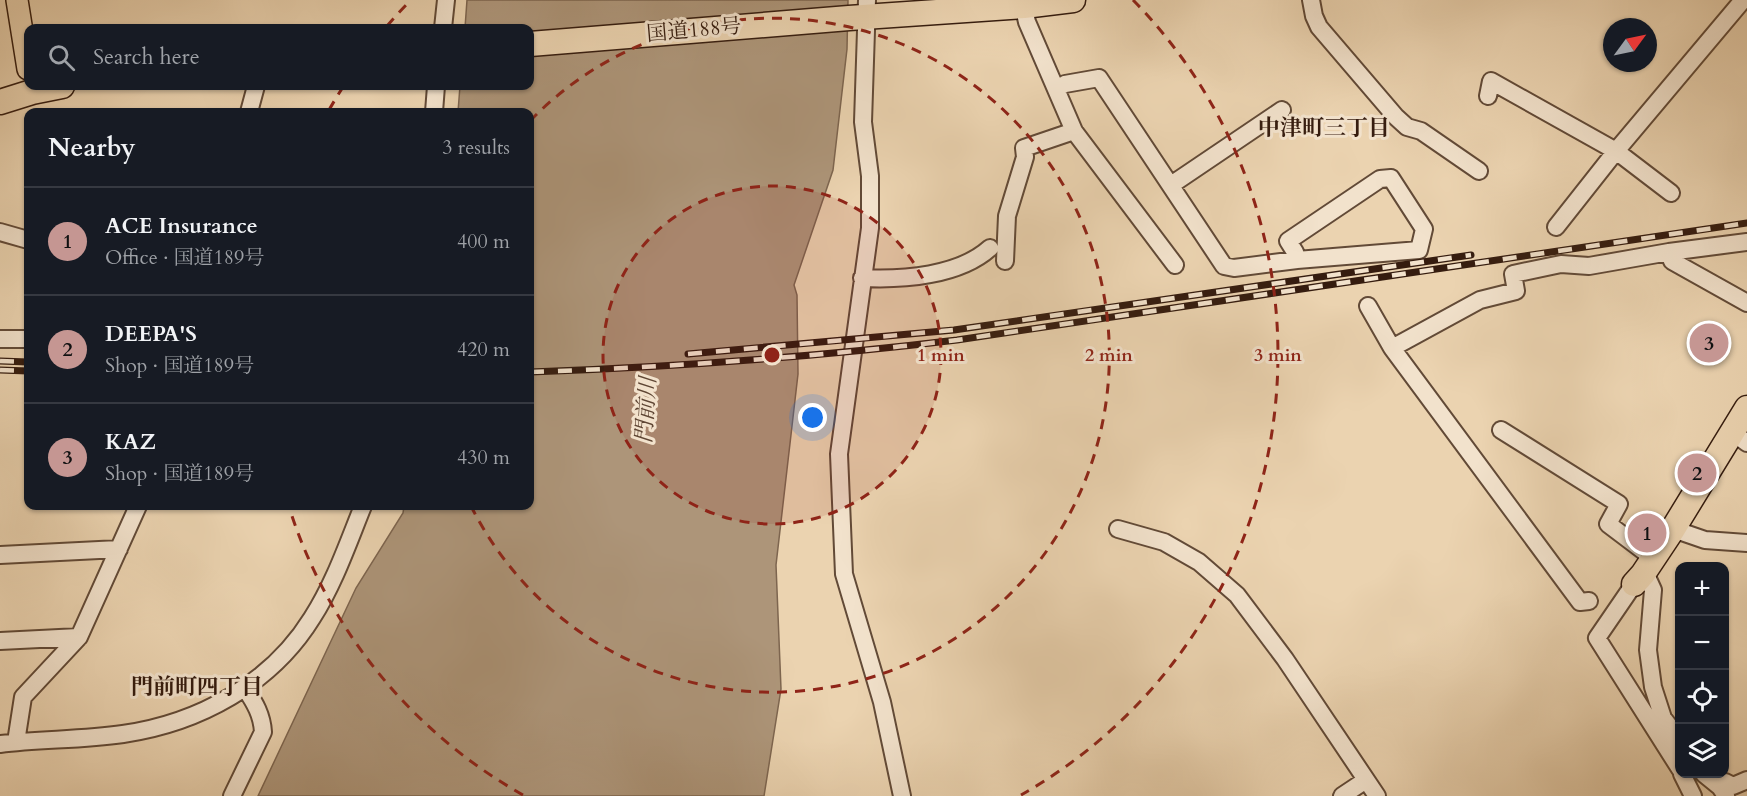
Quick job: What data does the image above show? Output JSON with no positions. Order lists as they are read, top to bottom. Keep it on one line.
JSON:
{"streets":{"highway":["国道188号"]},"districts":["中津町三丁目","門前町四丁目"],"water":["門前川"],"north":"top right","page":{"search":"Search here","heading":["Nearby","3 results"],"list":[{"mark":"1","name":"ACE Insurance","note":"Office · 国道189号","value":"400 m"},{"mark":"2","name":"DEEPA'S","note":"Shop · 国道189号","value":"420 m"},{"mark":"3","name":"KAZ","note":"Shop · 国道189号","value":"430 m"}],"pins":["3","2","1"],"map_buttons":["+","−"]},"rings":["1 min","2 min","3 min"]}
